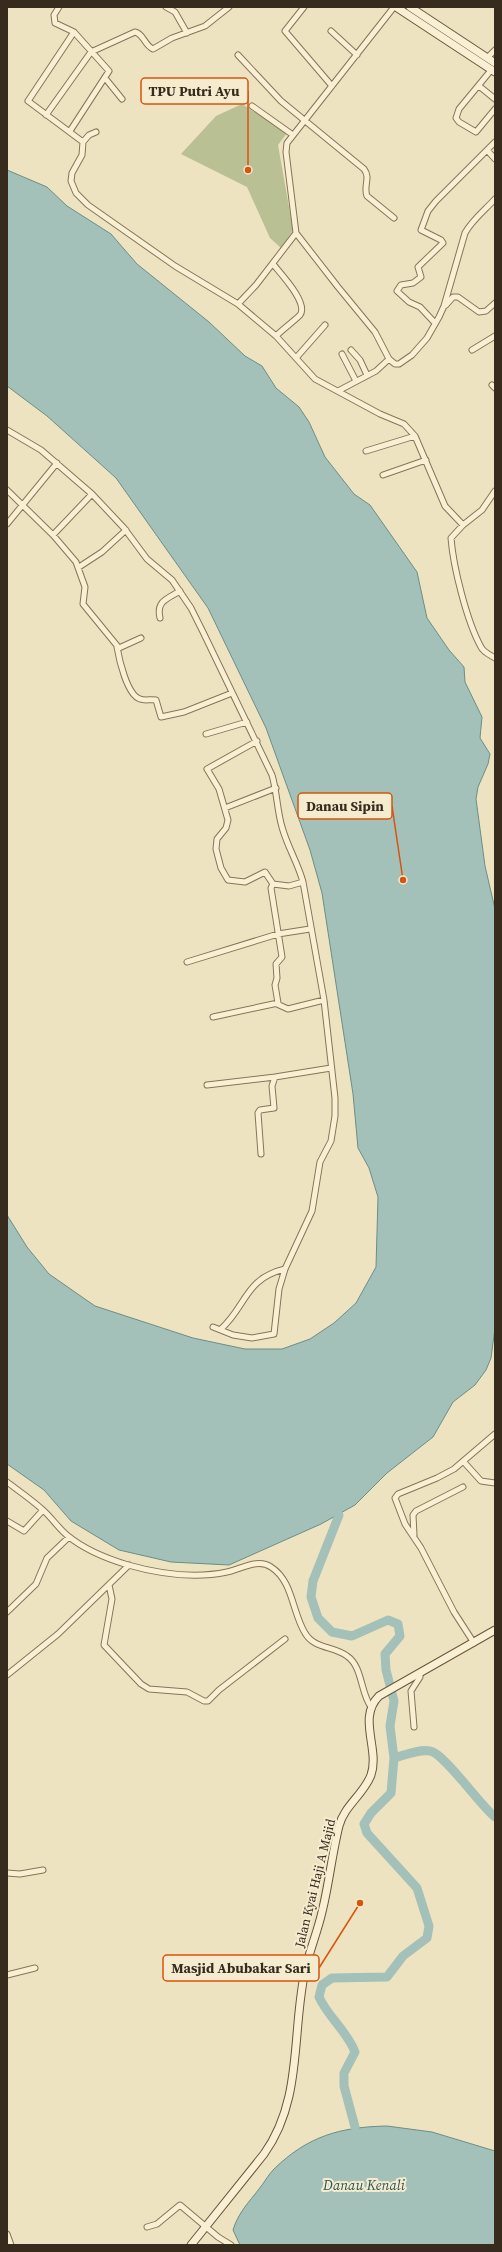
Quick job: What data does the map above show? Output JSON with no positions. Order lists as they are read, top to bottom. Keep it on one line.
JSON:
{"streets":{"main road":["Jalan Kyai Haji A Majid"]},"water":["Danau Kenali"],"places":["TPU Putri Ayu","Danau Sipin","Masjid Abubakar Sari"]}
